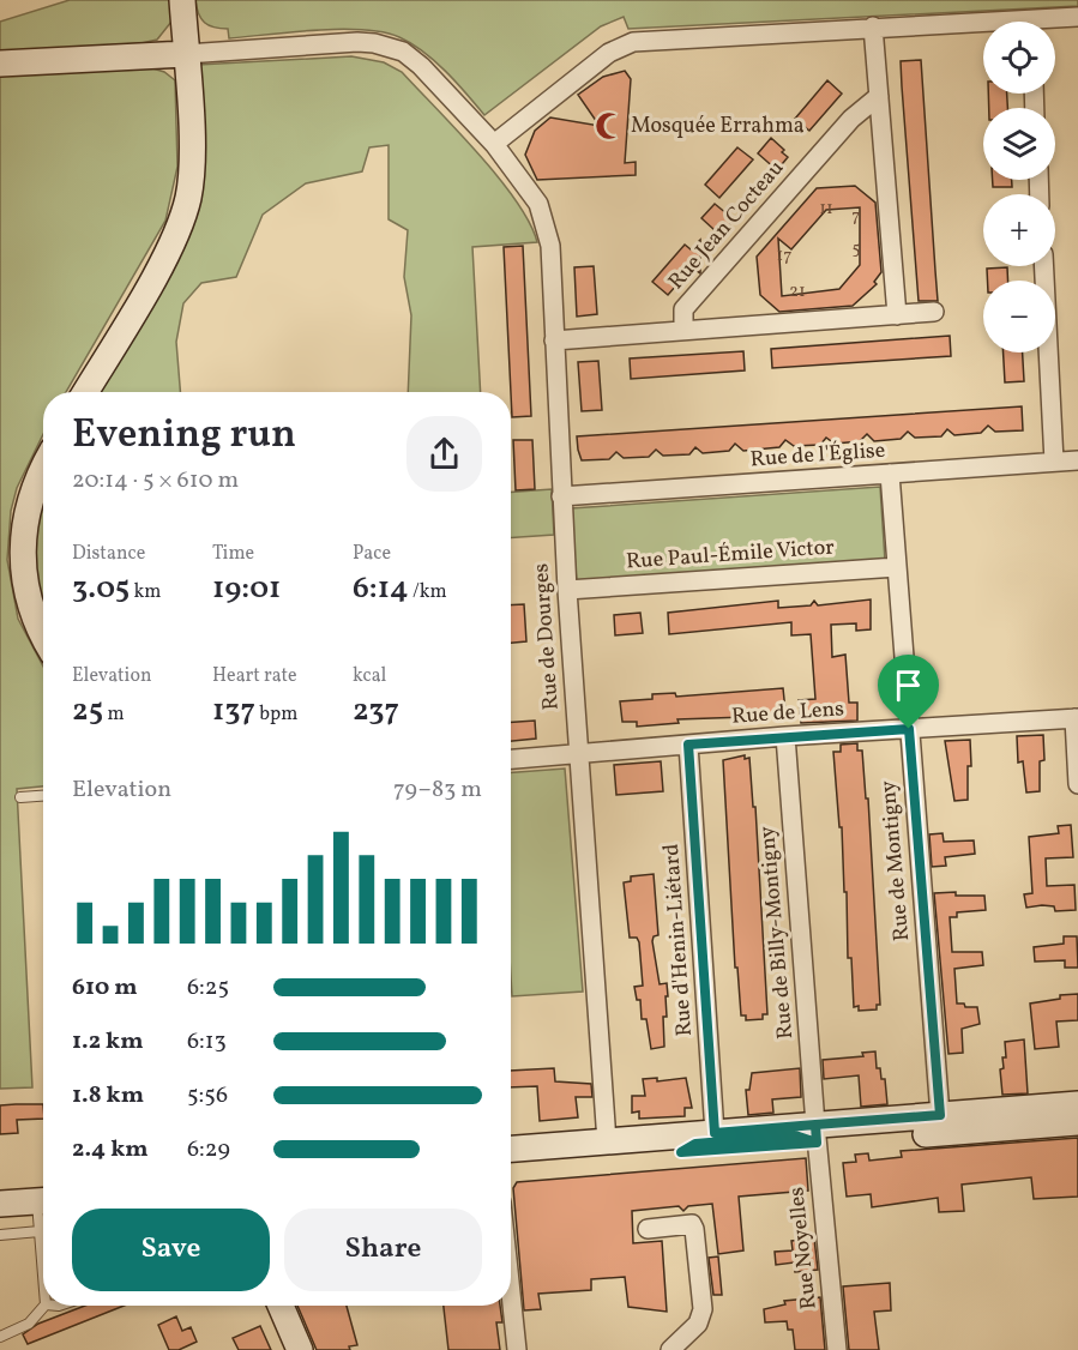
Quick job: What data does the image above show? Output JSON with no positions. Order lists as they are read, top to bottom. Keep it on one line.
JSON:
{"streets":{"street":["Rue Jean Cocteau","Rue de l'Église","Rue Paul-Émile Victor","Rue de Dourges","Rue de Lens","Rue de Montigny","Rue de Billy-Montigny","Rue d'Henin-Liétard","Rue Noyelles"]},"crossings":[["Rue de l'Église","Rue de Dourges"],["Rue de l'Église","Rue de Montigny"],["Rue Paul-Émile Victor","Rue de Dourges"],["Rue Paul-Émile Victor","Rue de Montigny"],["Rue de Dourges","Rue de Lens"],["Rue de Lens","Rue de Montigny"],["Rue de Lens","Rue de Billy-Montigny"],["Rue de Lens","Rue d'Henin-Liétard"],["Rue de Billy-Montigny","Rue Noyelles"]],"places":{"mosque":["Mosquée Errahma"]},"house_numbers":["11","7","5","17","21"],"page":{"map_buttons":["+","−"],"heading":["Evening run","20:14 · 5 × 610 m"],"stats":[["Distance","3.05 km"],["Time","19:01"],["Pace","6:14 /km"],["Elevation","25 m"],["Heart rate","137 bpm"],["kcal","237"]],"chart":["Elevation","79–83 m"],"list":[{"name":"610 m","note":"6:25"},{"name":"1.2 km","note":"6:13"},{"name":"1.8 km","note":"5:56"},{"name":"2.4 km","note":"6:29"}],"buttons":["Save","Share"]}}
